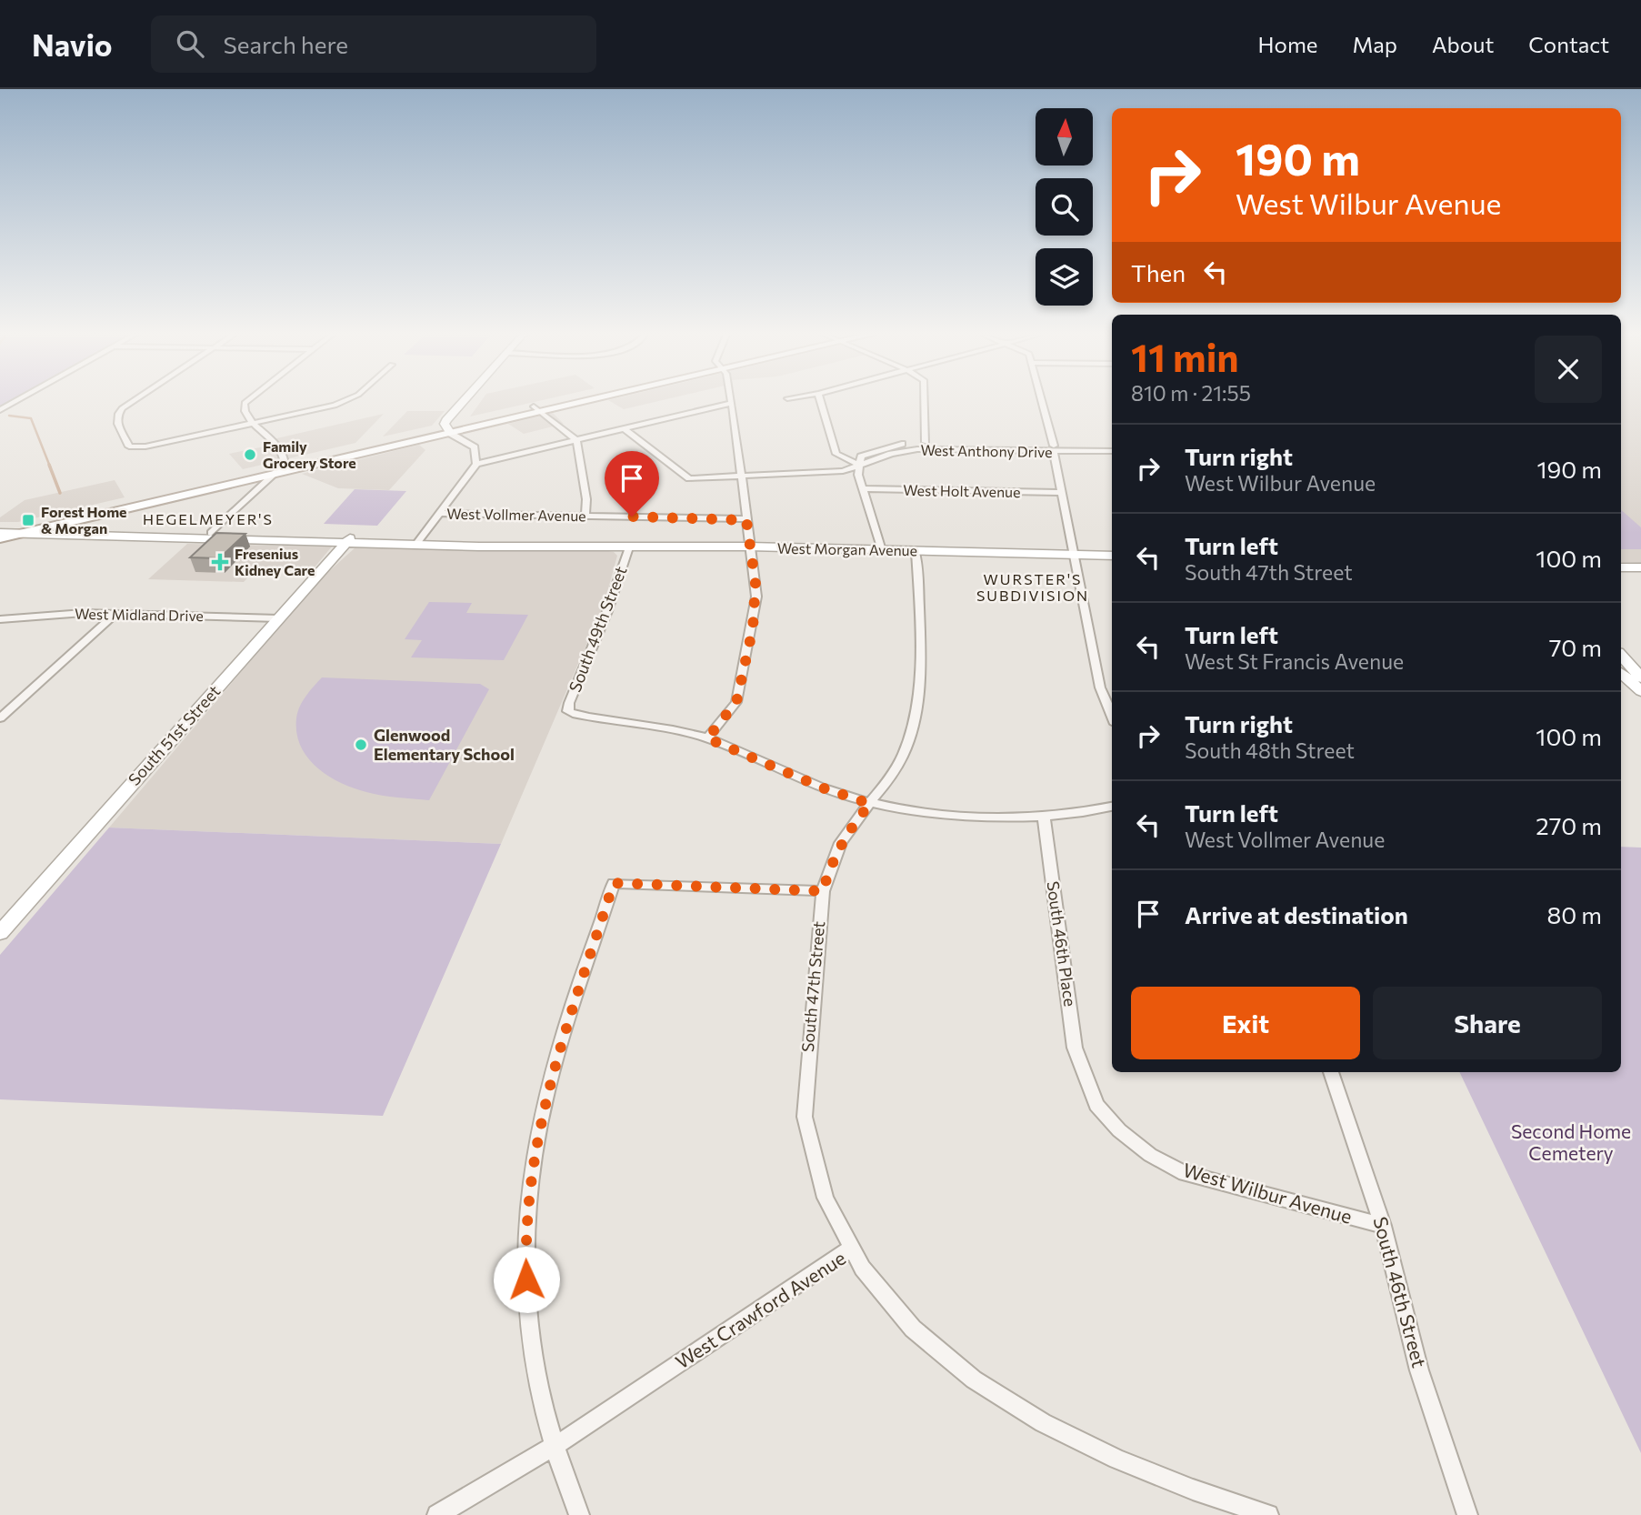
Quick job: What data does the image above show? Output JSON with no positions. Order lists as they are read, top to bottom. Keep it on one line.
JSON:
{"streets":{"street":["West Anthony Drive","West Holt Avenue","West Vollmer Avenue","West Morgan Avenue","West Midland Drive","South 49th Street","South 51st Street","South 46th Place","South 47th Street","West Wilbur Avenue","South 46th Street","West Crawford Avenue"]},"crossings":[["West Morgan Avenue","South 49th Street"],["West Morgan Avenue","South 51st Street"],["West Morgan Avenue","South 47th Street"],["West Midland Drive","South 51st Street"],["South 46th Place","West Wilbur Avenue"],["South 47th Street","West Crawford Avenue"],["West Wilbur Avenue","South 46th Street"]],"districts":["HEGELMEYER'S","WURSTER'S SUBDIVISION"],"parks":["Second Home Cemetery"],"places":{"other":["Family Grocery Store","Glenwood Elementary School"],"transit":["Forest Home & Morgan"],"health":["Fresenius Kidney Care"]},"north":"top","page":{"header":"Navio","search":"Search here","nav":["Home","Map","About","Contact"],"turn":["190 m","West Wilbur Avenue"],"then":"Then","heading":["11 min","810 m · 21:55"],"list":[{"name":"Turn right","note":"West Wilbur Avenue","value":"190 m"},{"name":"Turn left","note":"South 47th Street","value":"100 m"},{"name":"Turn left","note":"West St Francis Avenue","value":"70 m"},{"name":"Turn right","note":"South 48th Street","value":"100 m"},{"name":"Turn left","note":"West Vollmer Avenue","value":"270 m"},{"name":"Arrive at destination","value":"80 m"}],"buttons":["Exit","Share"]}}
